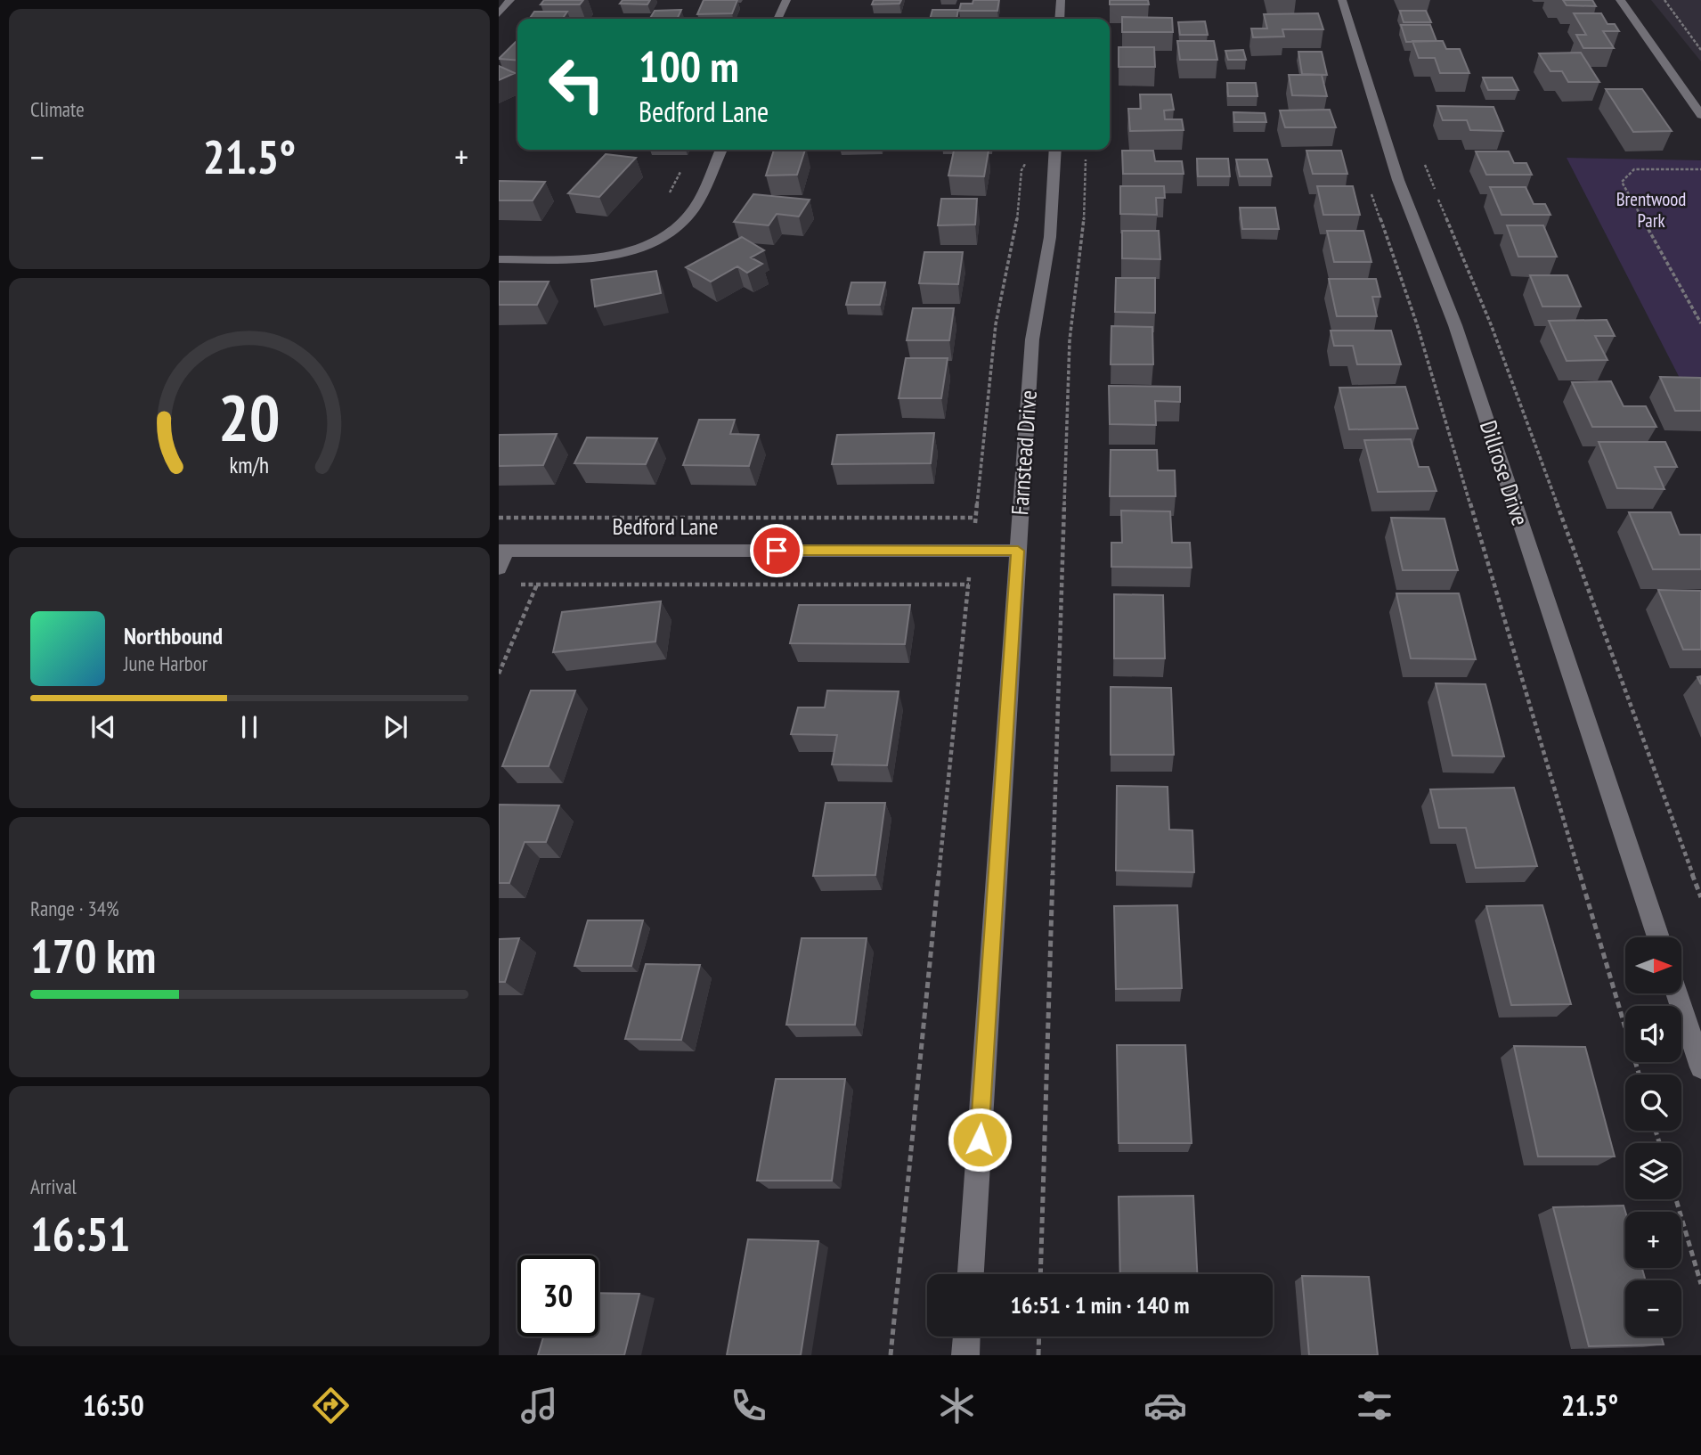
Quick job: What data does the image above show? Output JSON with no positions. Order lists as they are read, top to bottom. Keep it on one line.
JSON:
{"streets":{"street":["Farnstead Drive","Dillrose Drive","Bedford Lane"]},"crossings":[["Farnstead Drive","Bedford Lane"]],"parks":["Brentwood Park"],"north":"right","page":{"tile":["Climate",["Range · 34%","170 km"],["Arrival","16:51"]],"turn":["100 m","Bedford Lane"],"heat":["−","21.5°","+"],"song":["Northbound","June Harbor"],"map_buttons":["+","−"],"limit":"30","trip":"16:51 · 1 min · 140 m","tabs":["16:50","21.5°"],"gauge":["20","km/h"]}}
